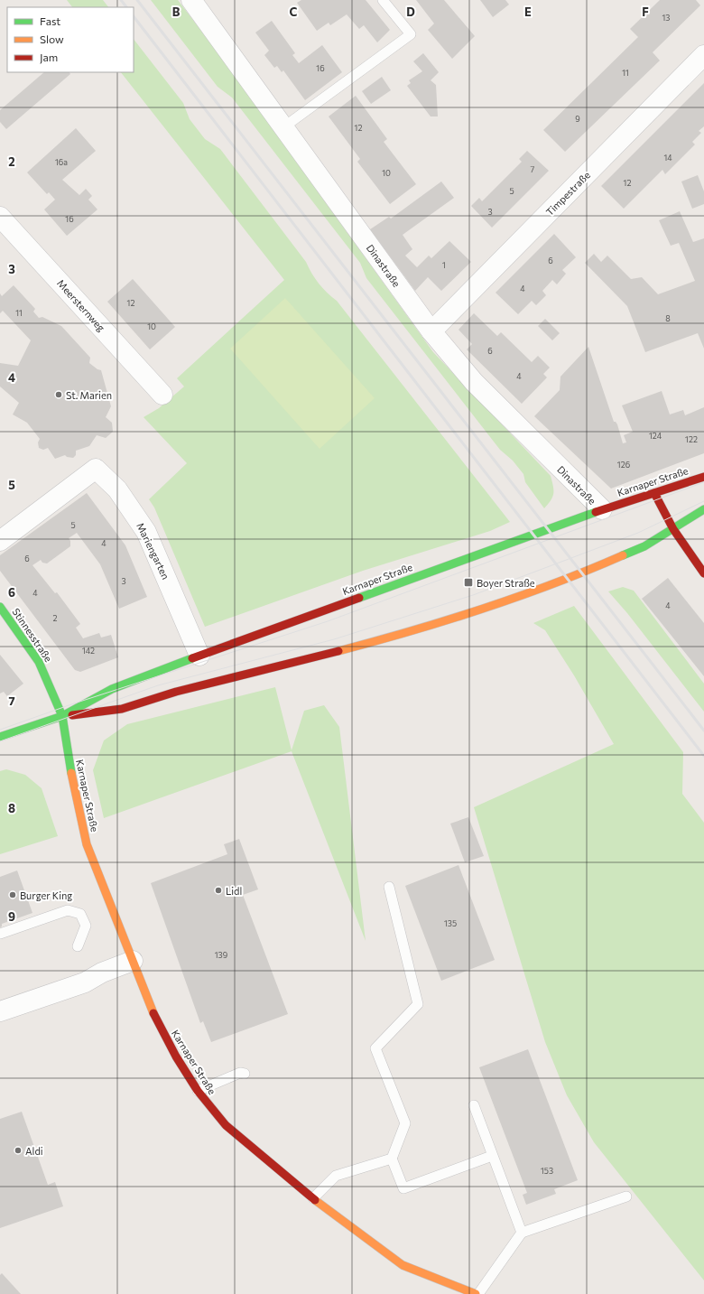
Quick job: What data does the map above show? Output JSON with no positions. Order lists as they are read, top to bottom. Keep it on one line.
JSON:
{"streets":{"main road":["Karnaper Straße","Stinnesstraße"],"street":["Timpestraße","Dinastraße","Meersternweg","Mariengarten"]},"crossings":[["Timpestraße","Dinastraße"],["Dinastraße","Karnaper Straße"],["Karnaper Straße","Mariengarten"],["Karnaper Straße","Stinnesstraße"]],"places":{"other":["St. Marien","Lidl","Burger King","Aldi"],"transit":["Boyer Straße"]},"house_numbers":["13","16","11","9","12","14","16a","7","10","12","5","3","16","6","1","4","12","11","8","10","6","4","124","122","126","5","4","6","3","4","4","2","142","135","139","153"],"legend":["Fast","Slow","Jam"],"grid":{"columns":["B","C","D","E","F"],"rows":["2","3","4","5","6","7","8","9"]}}
